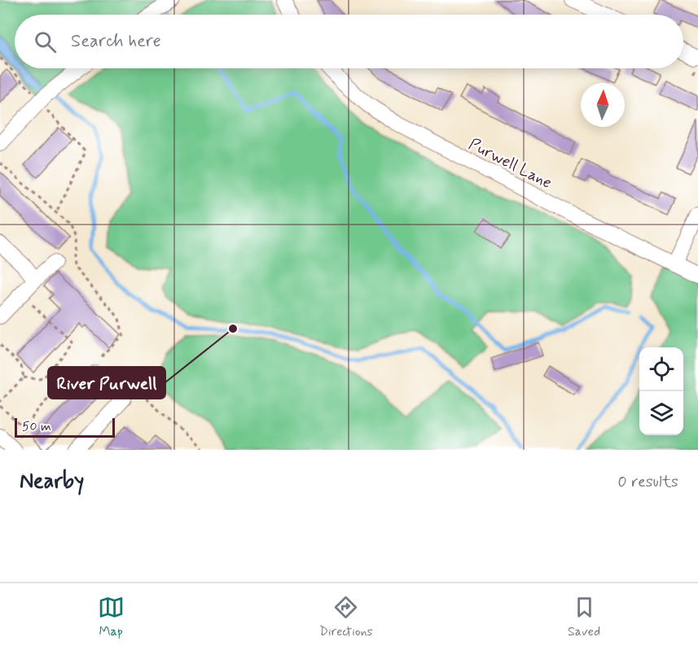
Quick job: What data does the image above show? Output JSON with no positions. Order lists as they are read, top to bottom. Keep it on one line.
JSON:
{"streets":{"street":["Purwell Lane"]},"places":["River Purwell"],"scale_bar":"50 m","north":"top","page":{"search":"Search here","scale":"50 m","heading":["Nearby","0 results"],"nav":["Map","Directions","Saved"]}}
